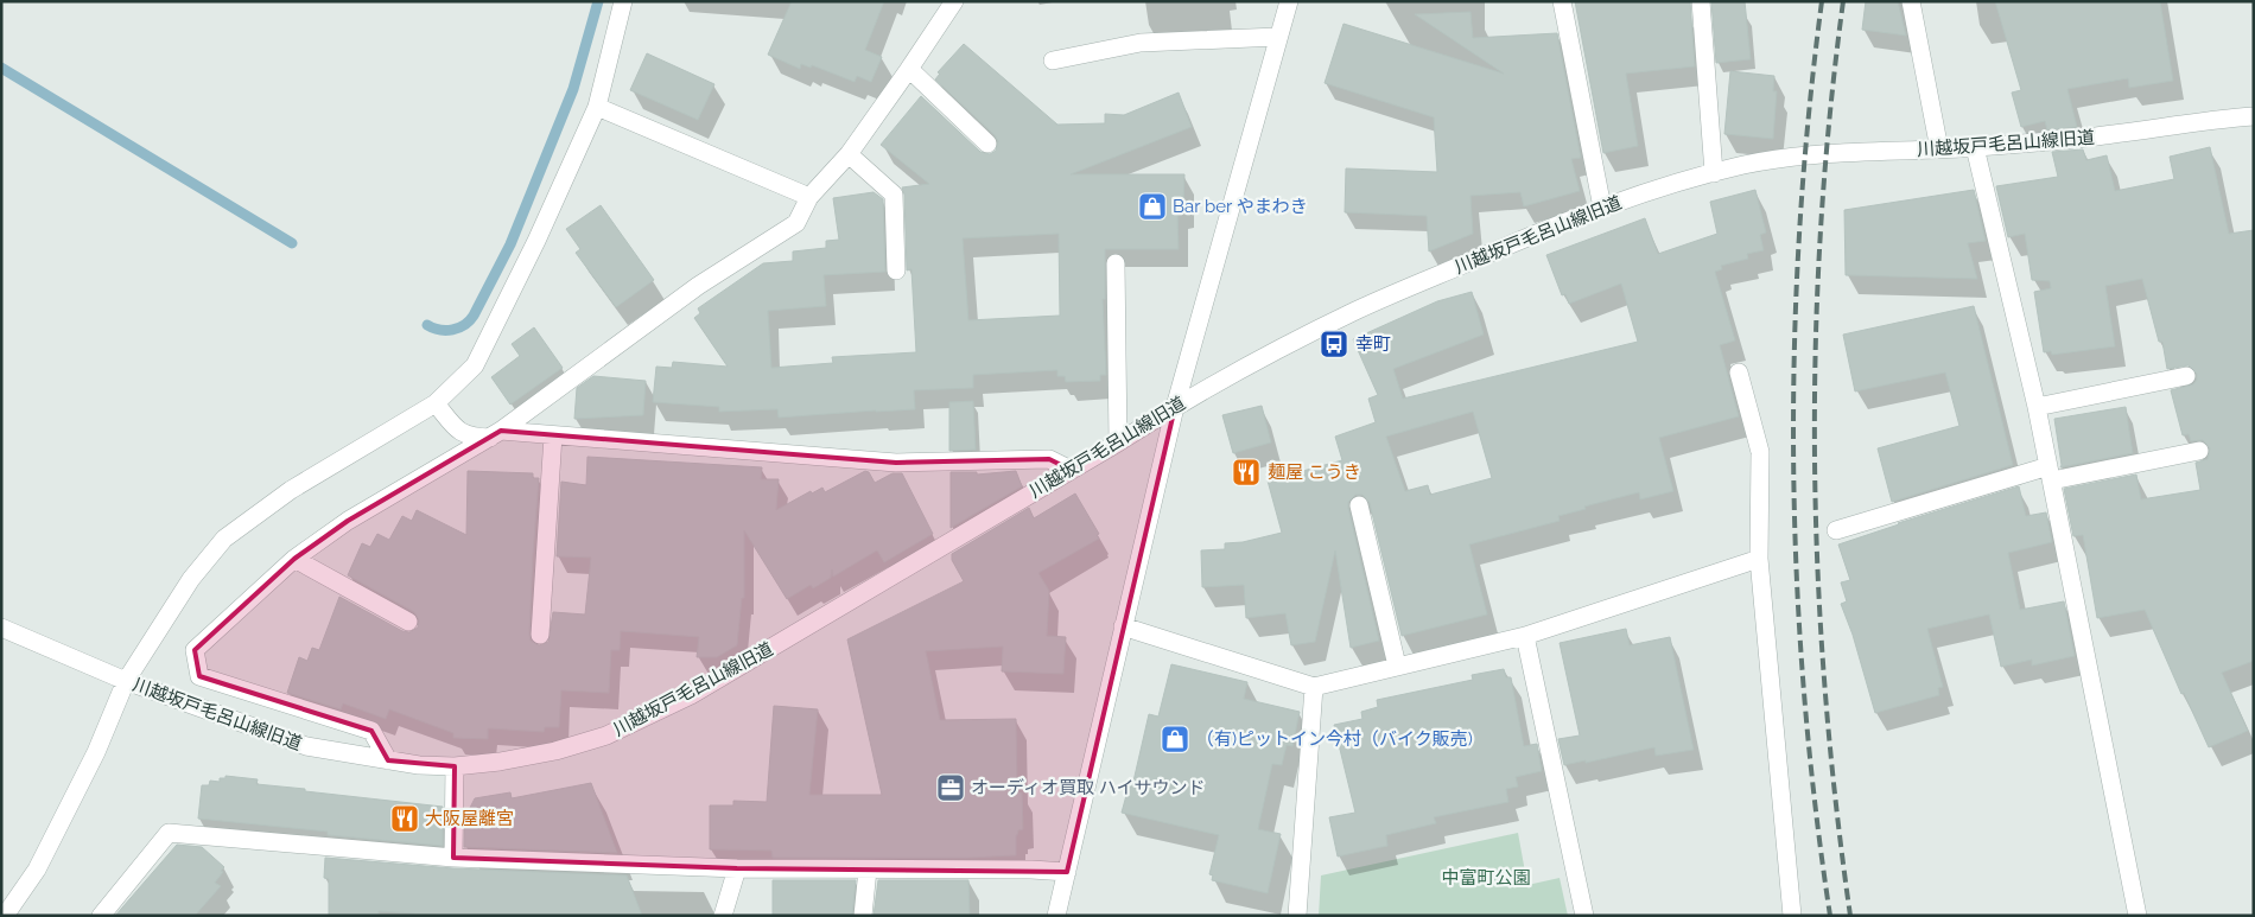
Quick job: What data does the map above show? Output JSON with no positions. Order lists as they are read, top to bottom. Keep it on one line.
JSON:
{"streets":{"street":["川越坂戸毛呂山線旧道"]},"parks":["中富町公園"],"places":{"shop":["Bar ber やまわき","（有)ピットイン今村（バイク販売)"],"bus stop":["幸町"],"restaurant":["麺屋 こうき","大阪屋離宮"],"office":["オーディオ買取 ハイサウンド"]}}
